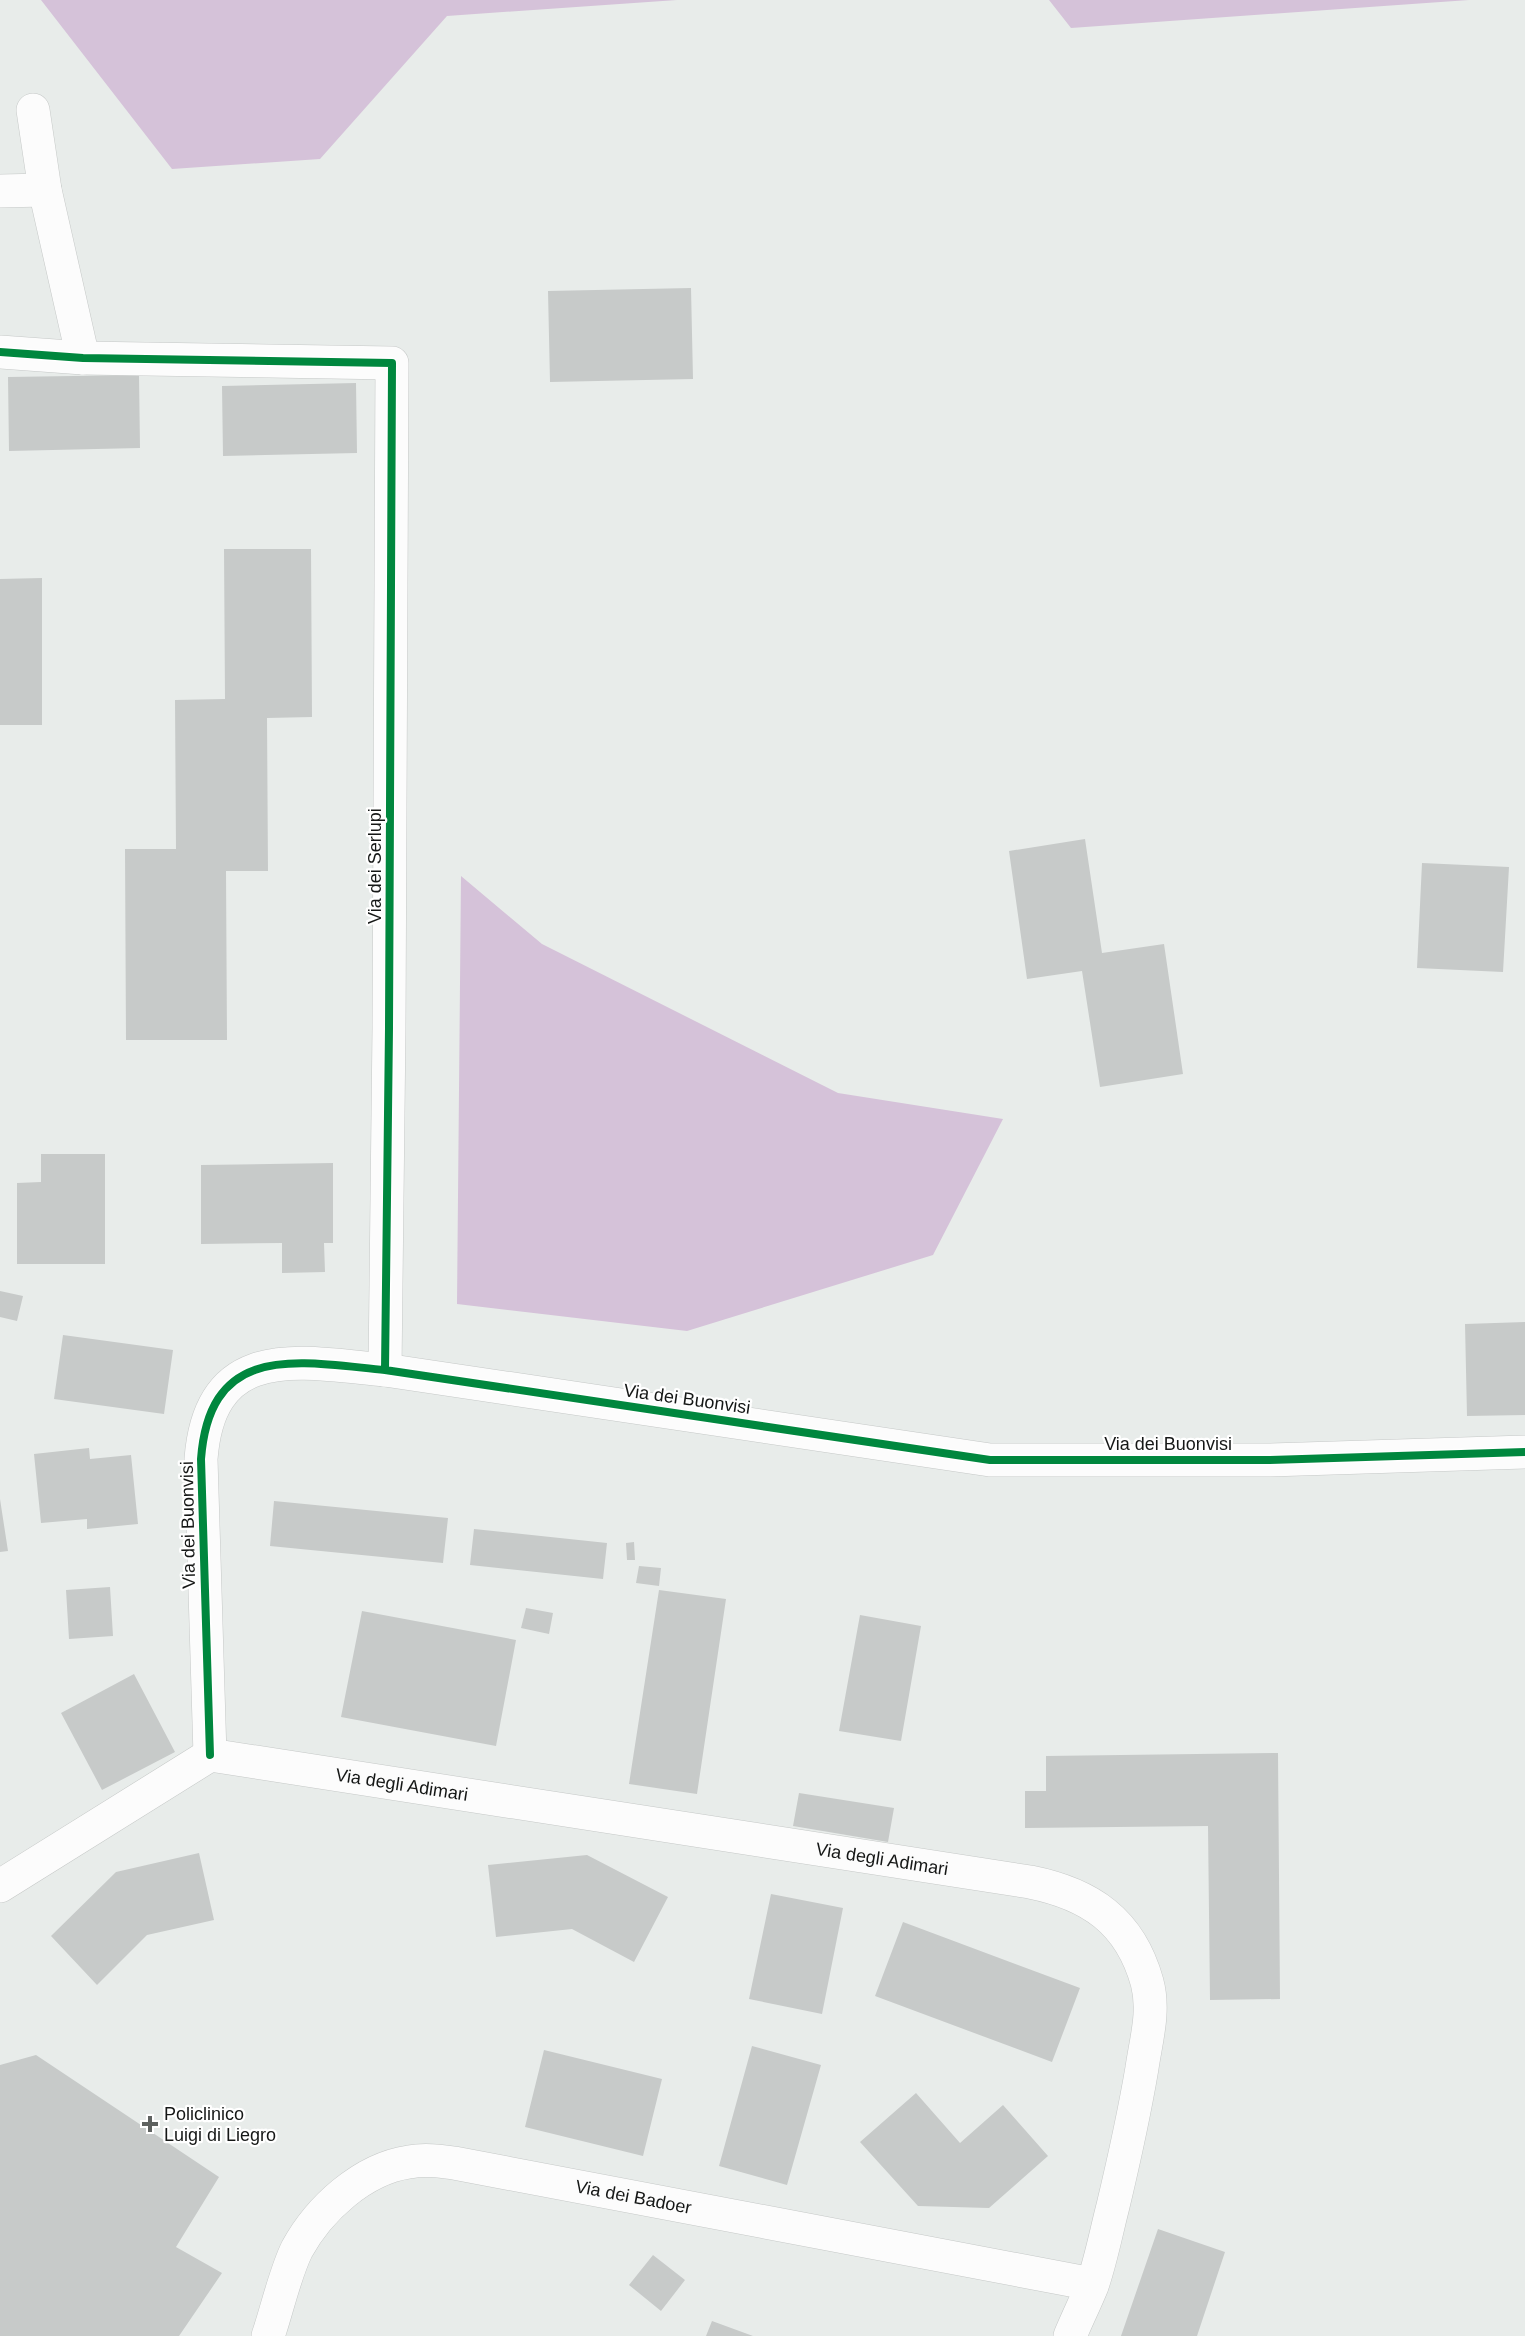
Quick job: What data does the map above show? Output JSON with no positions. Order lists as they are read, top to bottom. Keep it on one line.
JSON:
{"streets":{"street":["Via dei Serlupi","Via dei Buonvisi","Via degli Adimari","Via dei Badoer"]},"crossings":[["Via dei Serlupi","Via dei Buonvisi"],["Via dei Buonvisi","Via degli Adimari"],["Via degli Adimari","Via dei Badoer"]],"places":{"health":["Policlinico Luigi di Liegro"]}}
